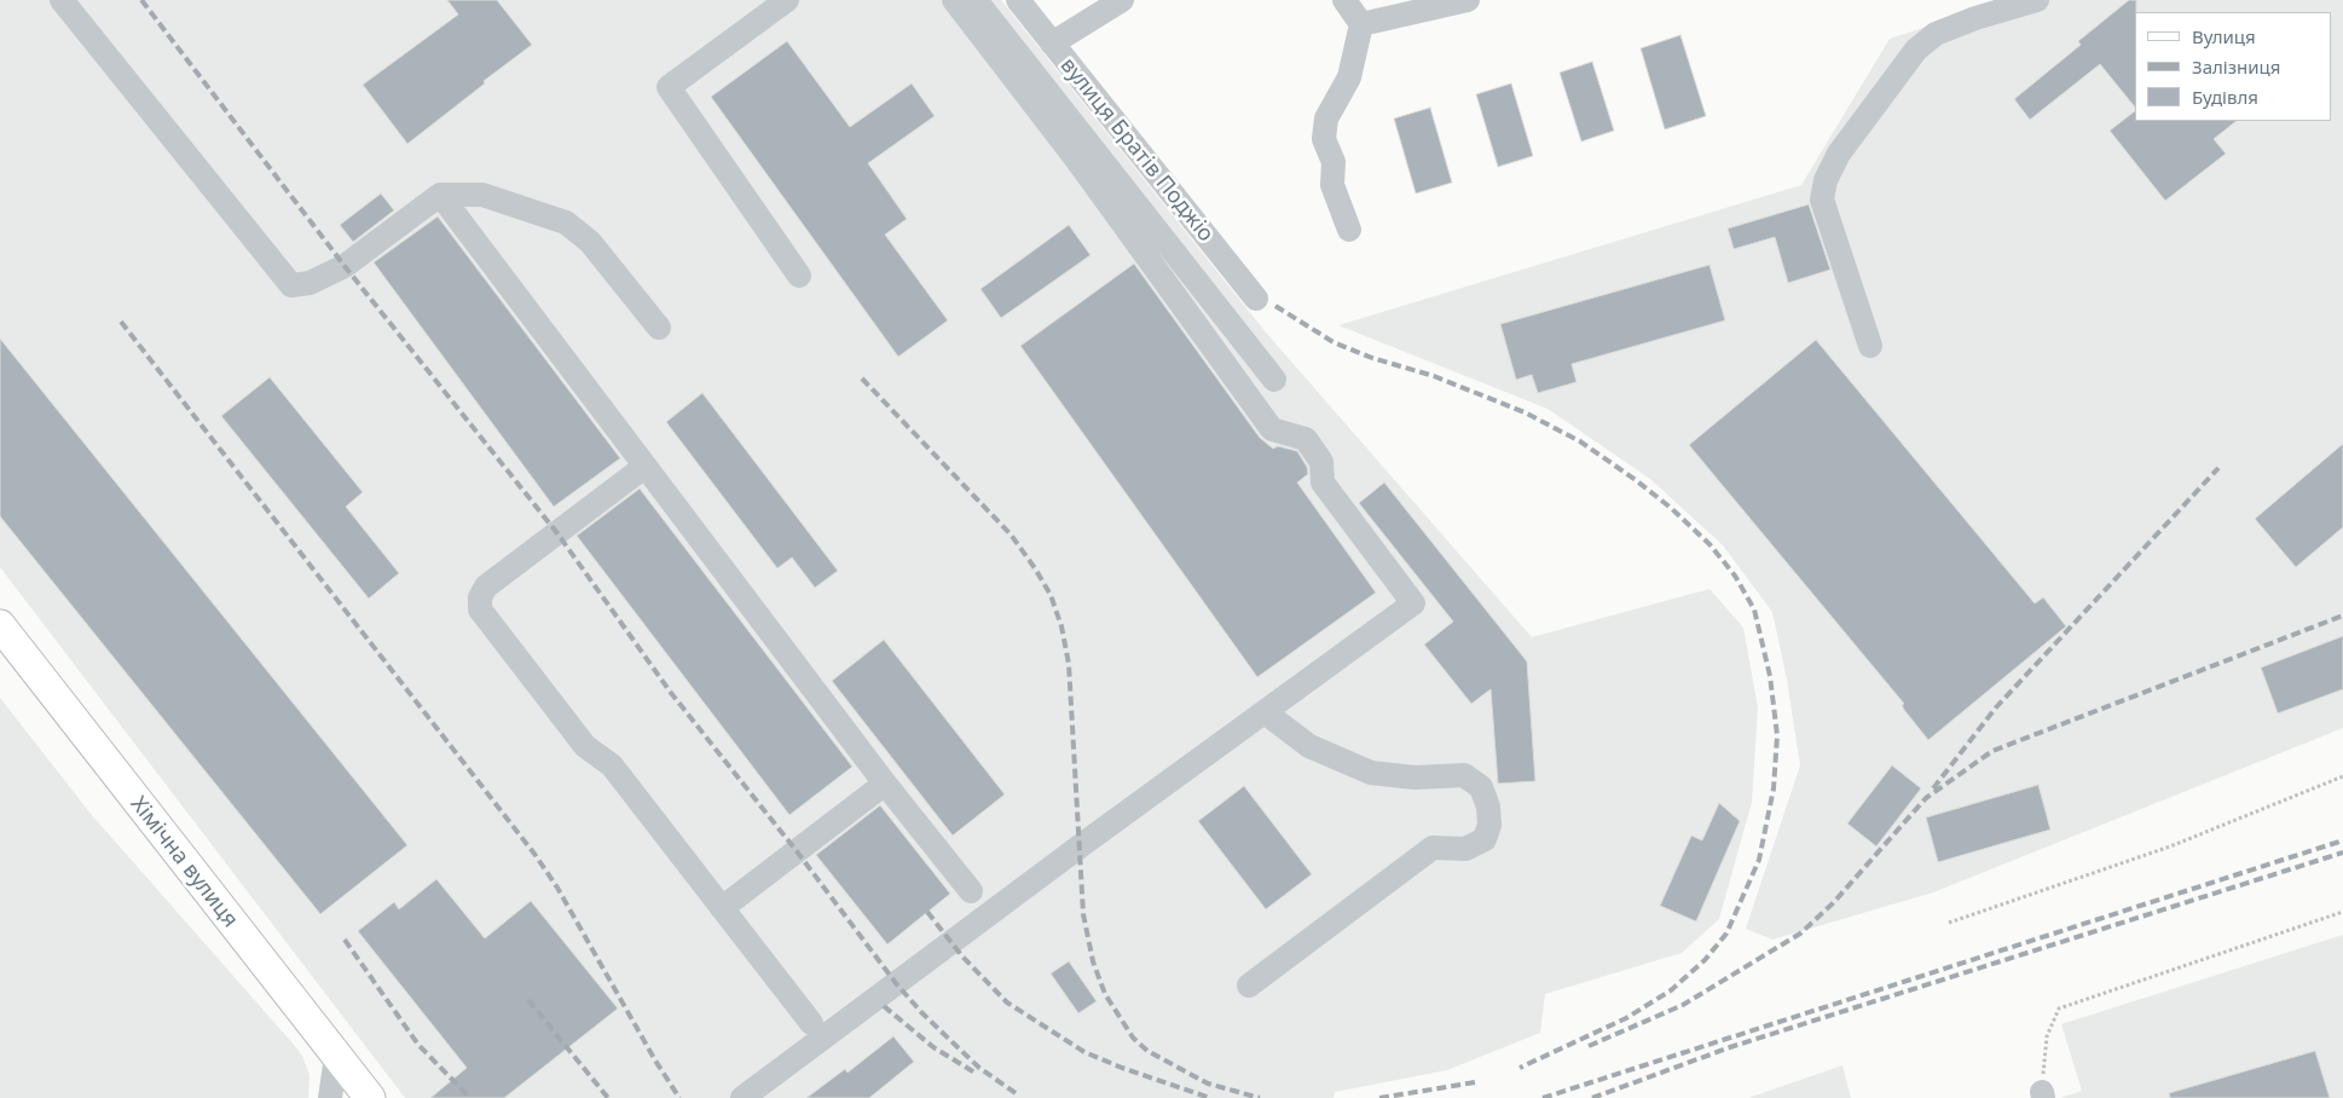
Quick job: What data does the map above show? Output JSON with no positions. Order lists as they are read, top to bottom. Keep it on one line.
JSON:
{"streets":{"main road":["Хімічна вулиця"],"street":["вулиця Братів Поджіо"]},"legend":["Вулиця","Залізниця","Будівля"]}
